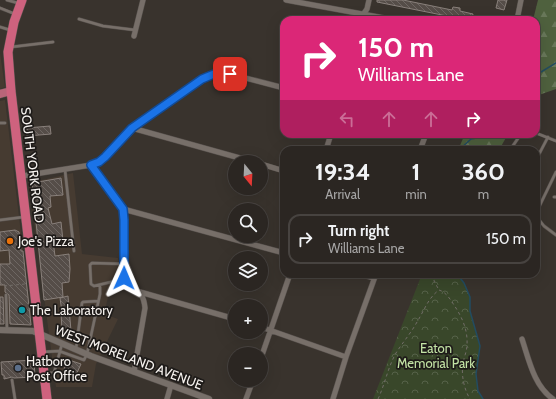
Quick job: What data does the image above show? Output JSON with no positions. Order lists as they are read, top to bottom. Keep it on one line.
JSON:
{"streets":{"highway":["SOUTH YORK ROAD"],"street":["WEST MORELAND AVENUE"]},"crossings":[["SOUTH YORK ROAD","WEST MORELAND AVENUE"]],"parks":["Eaton Memorial Park"],"places":["Joe's Pizza","The Laboratory","Hatboro Post Office"],"north":"bottom","page":{"turn":["150 m","Williams Lane"],"eta":["19:34","Arrival","1","min","360","m"],"map_buttons":["+","−"],"list":[{"name":"Turn right","note":"Williams Lane","value":"150 m"}]}}
